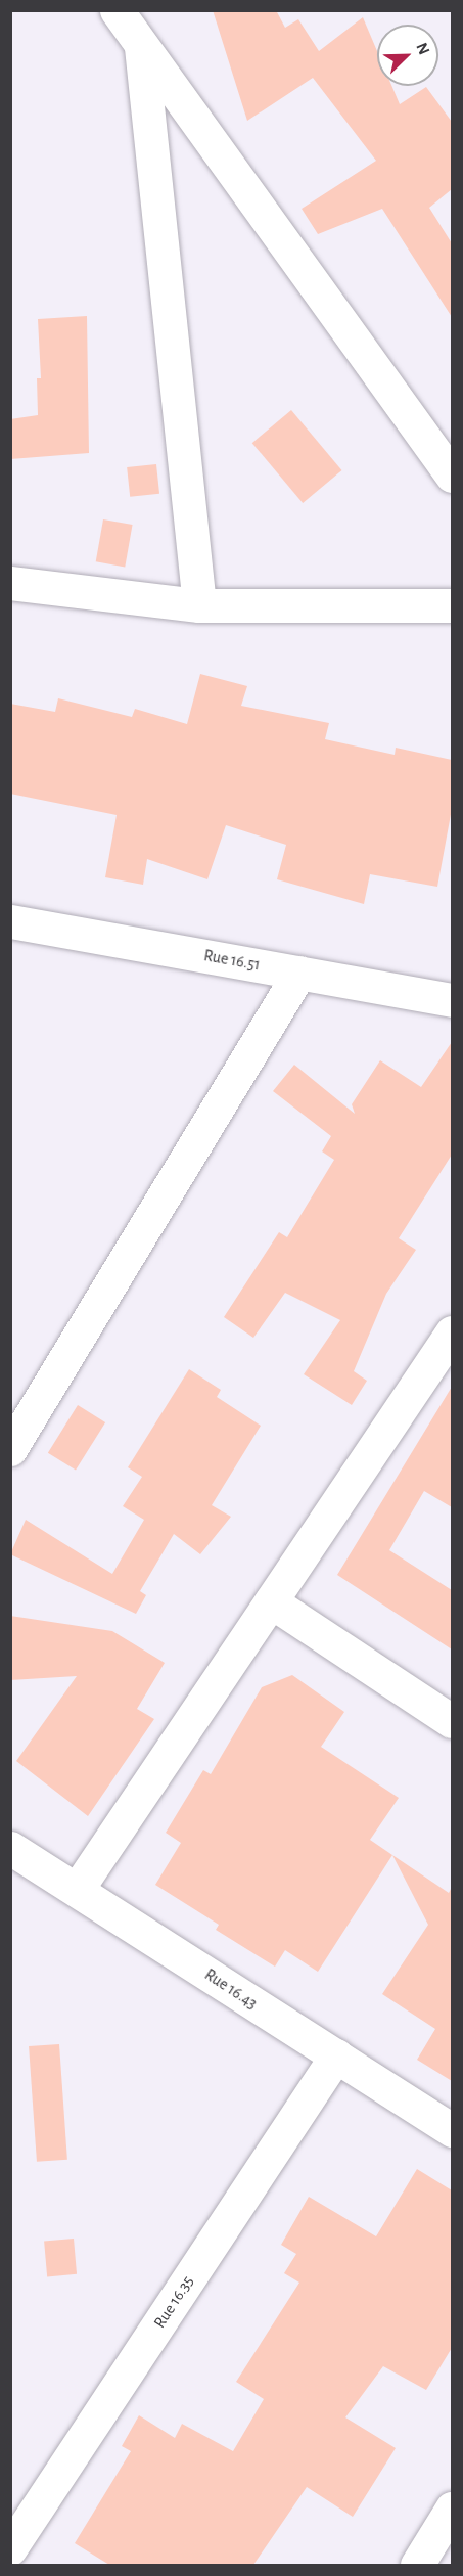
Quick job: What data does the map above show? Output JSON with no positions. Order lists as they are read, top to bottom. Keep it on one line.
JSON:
{"streets":{"street":["Rue 16.51","Rue 16.43","Rue 16.35"]},"crossings":[["Rue 16.43","Rue 16.35"]],"north":"top right"}
